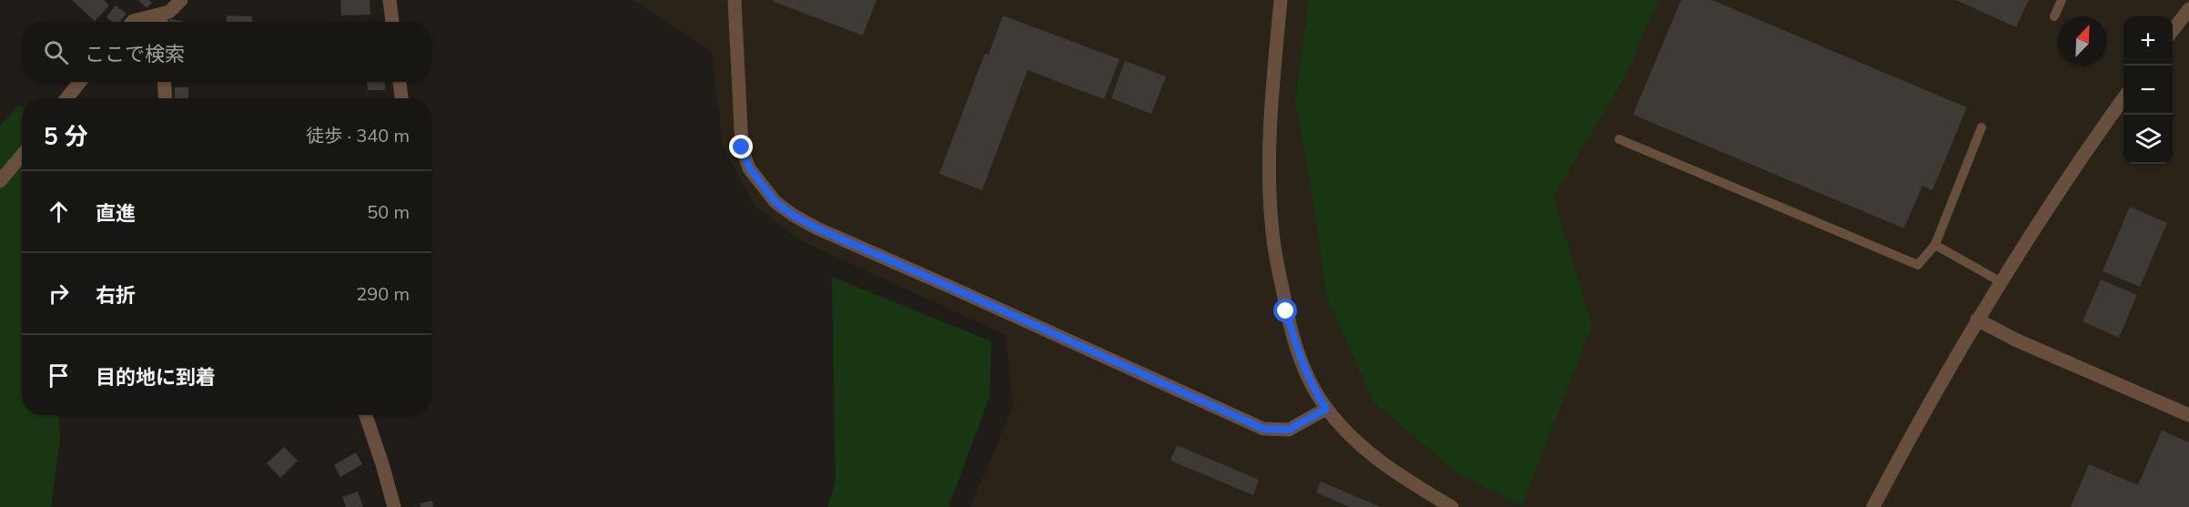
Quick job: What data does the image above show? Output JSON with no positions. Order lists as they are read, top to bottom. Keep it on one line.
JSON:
{"north":"top right","page":{"map_buttons":["+","−"],"search":"ここで検索","heading":["5 分","徒歩 · 340 m"],"list":[["直進","50 m"],["右折","290 m"],"目的地に到着"]}}
